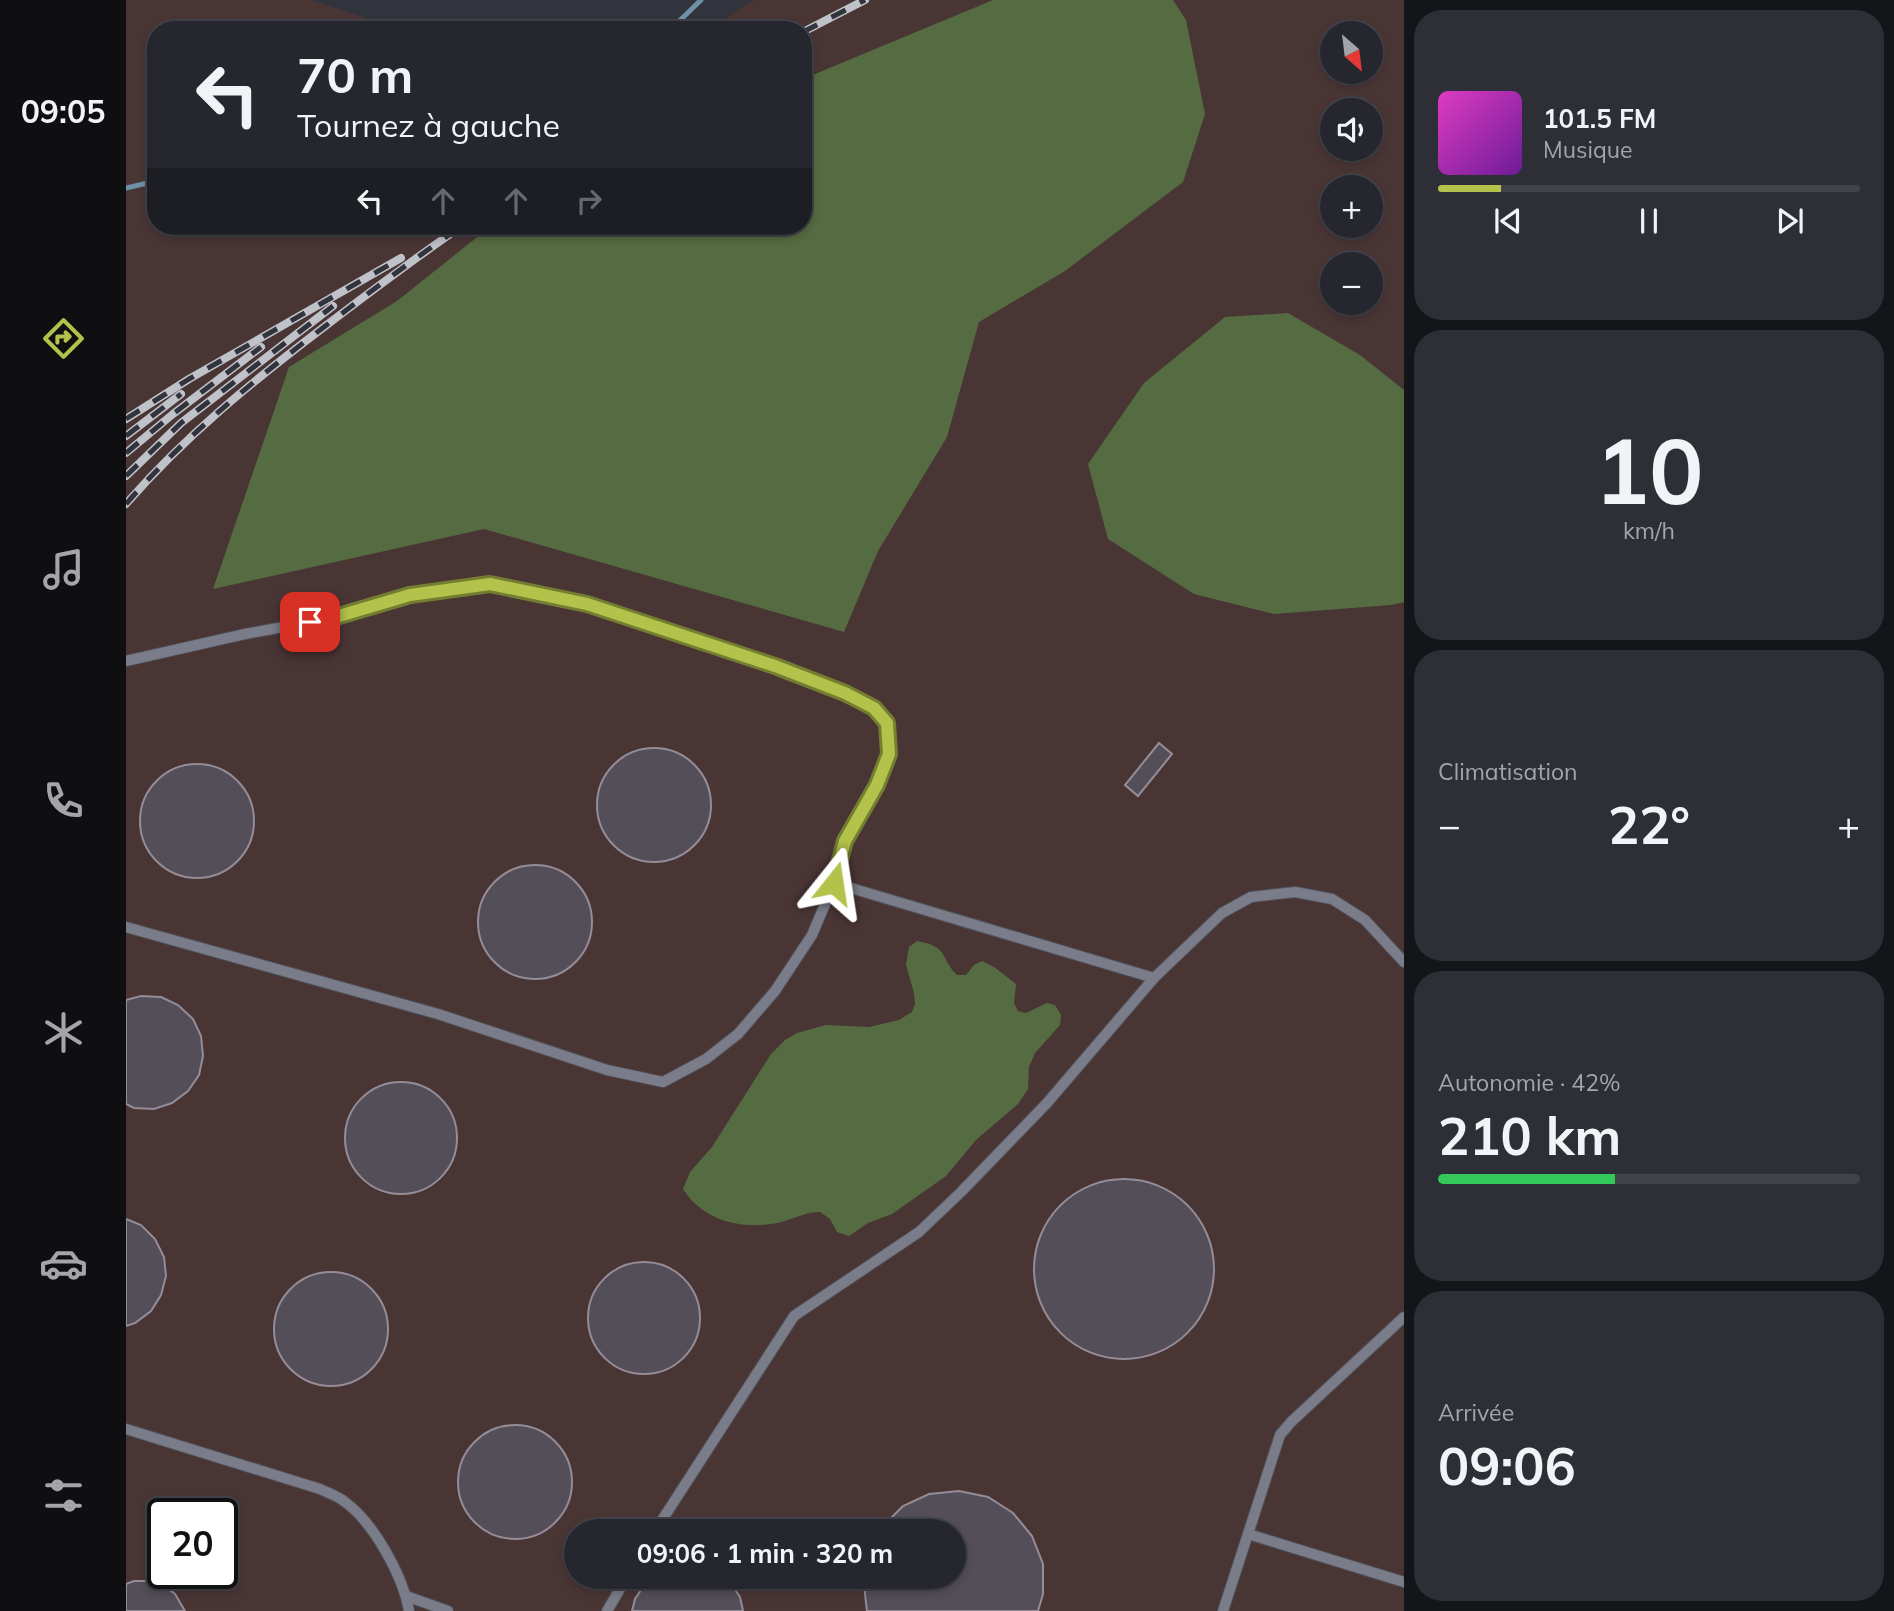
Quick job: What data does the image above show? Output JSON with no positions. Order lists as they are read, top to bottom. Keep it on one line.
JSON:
{"north":"bottom right","page":{"tabs":"09:05","map_buttons":["+","−"],"turn":["70 m","Tournez à gauche"],"song":["101.5 FM","Musique"],"tile":[["10","km/h"],"Climatisation",["Autonomie · 42%","210 km"],["Arrivée","09:06"]],"heat":["−","22°","+"],"limit":"20","trip":"09:06 · 1 min · 320 m"}}
